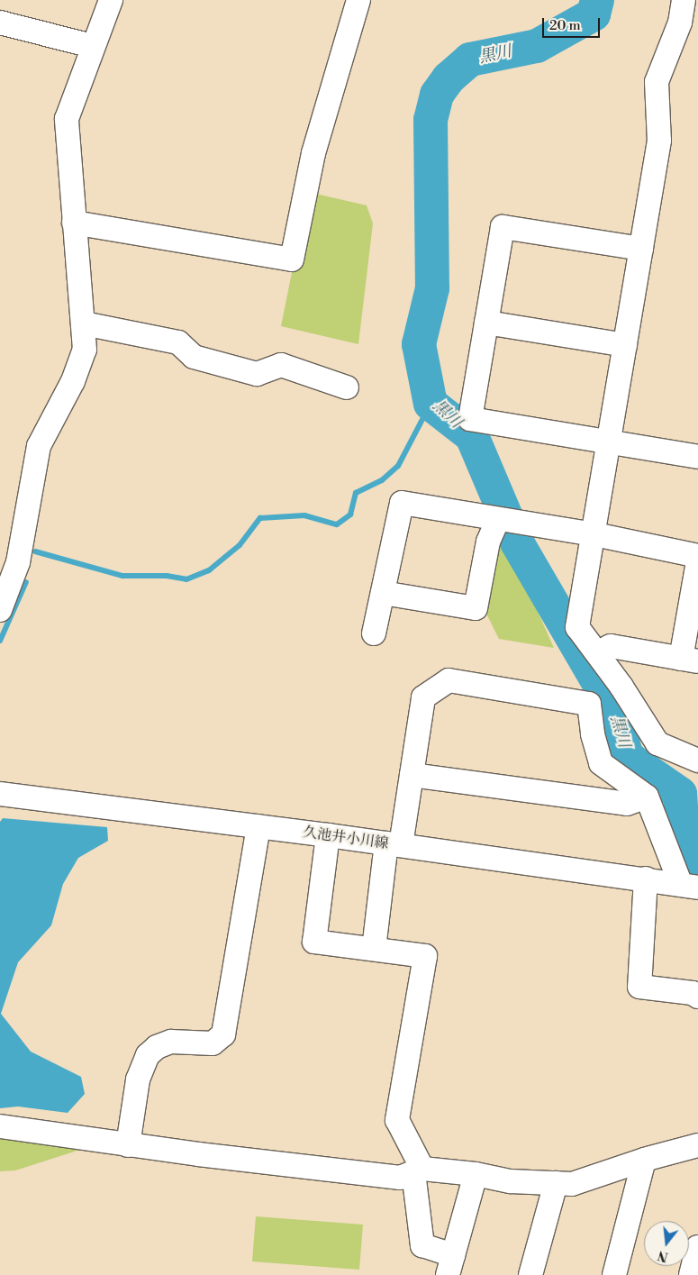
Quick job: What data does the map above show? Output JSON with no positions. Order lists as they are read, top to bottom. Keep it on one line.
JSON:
{"streets":{"street":["久池井小川線"]},"water":["黒川"],"scale_bar":"20 m","north":"bottom"}
